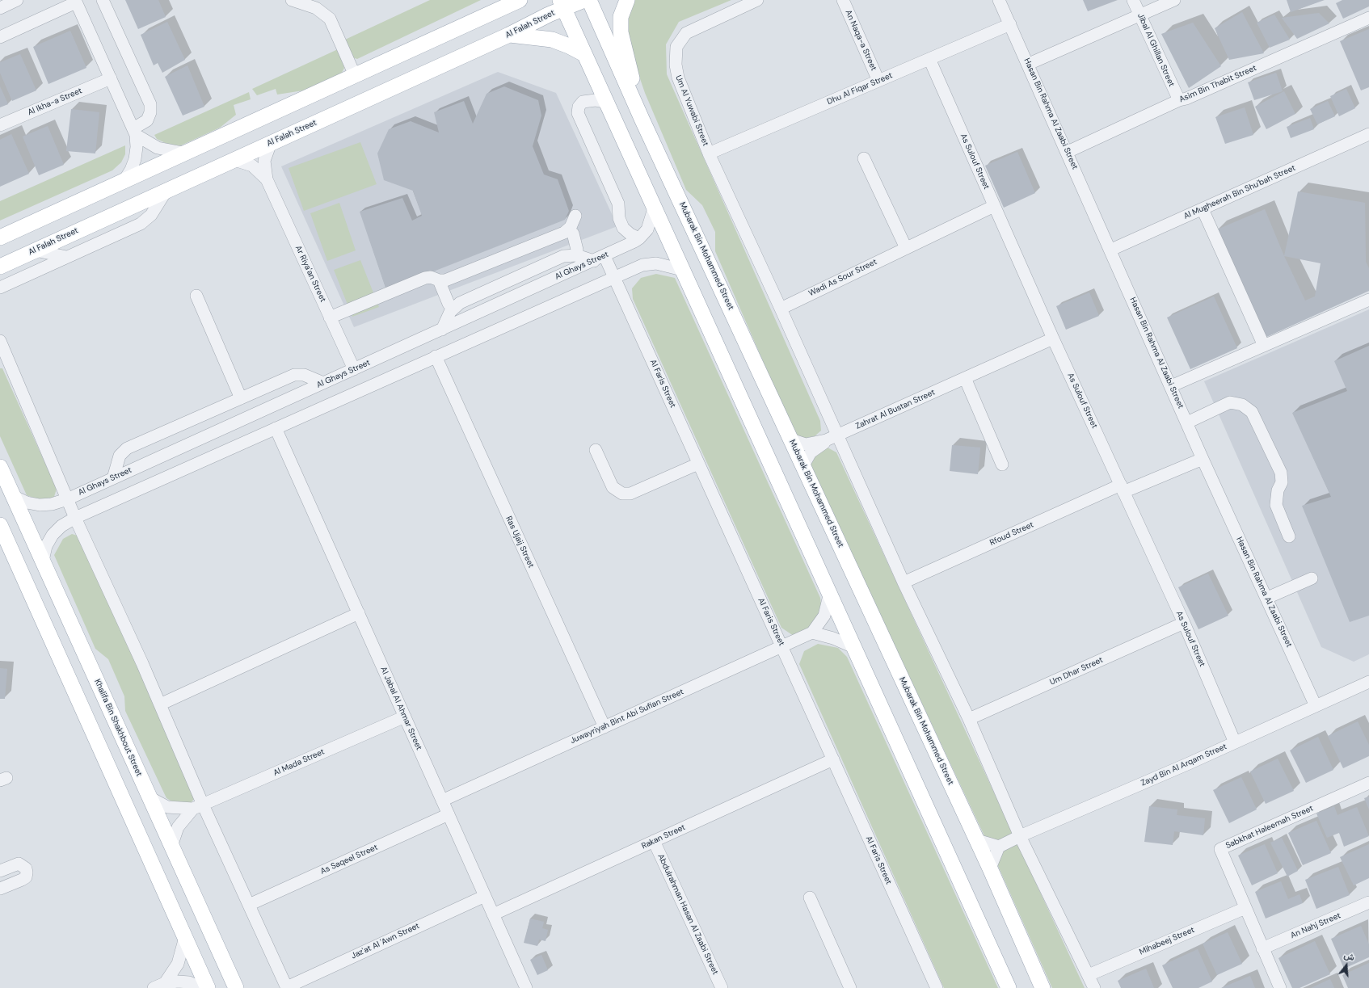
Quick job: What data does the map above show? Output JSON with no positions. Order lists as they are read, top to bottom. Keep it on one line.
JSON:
{"streets":{"main road":["Al Falah Street","Mubarak Bin Mohammed Street","Khalifa Bin Shakhbout Street"],"street":["An Naqa-a Street","Jibal Al Ghillan Street","Asim Bin Thabit Street","Dhu Al Fiqar Street","Al Ikha-a Street","Um Al Yuwabi Street","Hasan Bin Rahma Al Zaabi Street","As Sulouf Street","Al Mugheerah Bin Shu'bah Street","Al Ghays Street","Ar Riya'an Street","Wadi As Sour Street","Al Faris Street","Zahrat Al Bustan Street","Rfoud Street","Ras Ujaij Street","Um Dhar Street","Al Jabal Al Ahmar Street","Juwayriyah Bint Abi Sufian Street","Al Mada Street","Zayd Bin Al Arqam Street","Sabkhat Haleemah Street","Rakan Street","As Saqeel Street","Abdulrahman Hasan Al Zaabi Street","An Nahj Street","Jaz'at Al 'Awn Street","Mihabeej Street"]},"crossings":[["Al Falah Street","Ar Riya'an Street"],["An Naqa-a Street","Dhu Al Fiqar Street"],["Jibal Al Ghillan Street","Asim Bin Thabit Street"],["Asim Bin Thabit Street","Hasan Bin Rahma Al Zaabi Street"],["Dhu Al Fiqar Street","Um Al Yuwabi Street"],["Dhu Al Fiqar Street","Hasan Bin Rahma Al Zaabi Street"],["Dhu Al Fiqar Street","As Sulouf Street"],["Um Al Yuwabi Street","Wadi As Sour Street"],["Um Al Yuwabi Street","Zahrat Al Bustan Street"],["Um Al Yuwabi Street","Rfoud Street"],["Um Al Yuwabi Street","Um Dhar Street"],["Um Al Yuwabi Street","Zayd Bin Al Arqam Street"],["Um Al Yuwabi Street","Mihabeej Street"],["Hasan Bin Rahma Al Zaabi Street","Al Mugheerah Bin Shu'bah Street"],["Hasan Bin Rahma Al Zaabi Street","Rfoud Street"],["Hasan Bin Rahma Al Zaabi Street","Zayd Bin Al Arqam Street"],["As Sulouf Street","Wadi As Sour Street"],["As Sulouf Street","Zahrat Al Bustan Street"],["As Sulouf Street","Rfoud Street"],["As Sulouf Street","Um Dhar Street"],["As Sulouf Street","Zayd Bin Al Arqam Street"],["Mubarak Bin Mohammed Street","Zahrat Al Bustan Street"],["Al Ghays Street","Ar Riya'an Street"],["Al Ghays Street","Al Faris Street"],["Al Ghays Street","Khalifa Bin Shakhbout Street"],["Al Faris Street","Juwayriyah Bint Abi Sufian Street"],["Al Faris Street","Rakan Street"],["Ras Ujaij Street","Juwayriyah Bint Abi Sufian Street"],["Al Jabal Al Ahmar Street","Juwayriyah Bint Abi Sufian Street"],["Al Jabal Al Ahmar Street","Al Mada Street"],["Al Jabal Al Ahmar Street","Rakan Street"],["Al Jabal Al Ahmar Street","As Saqeel Street"],["Al Jabal Al Ahmar Street","Jaz'at Al 'Awn Street"],["Khalifa Bin Shakhbout Street","Al Mada Street"],["Sabkhat Haleemah Street","An Nahj Street"],["Sabkhat Haleemah Street","Mihabeej Street"],["Rakan Street","Abdulrahman Hasan Al Zaabi Street"]],"north":"top"}
